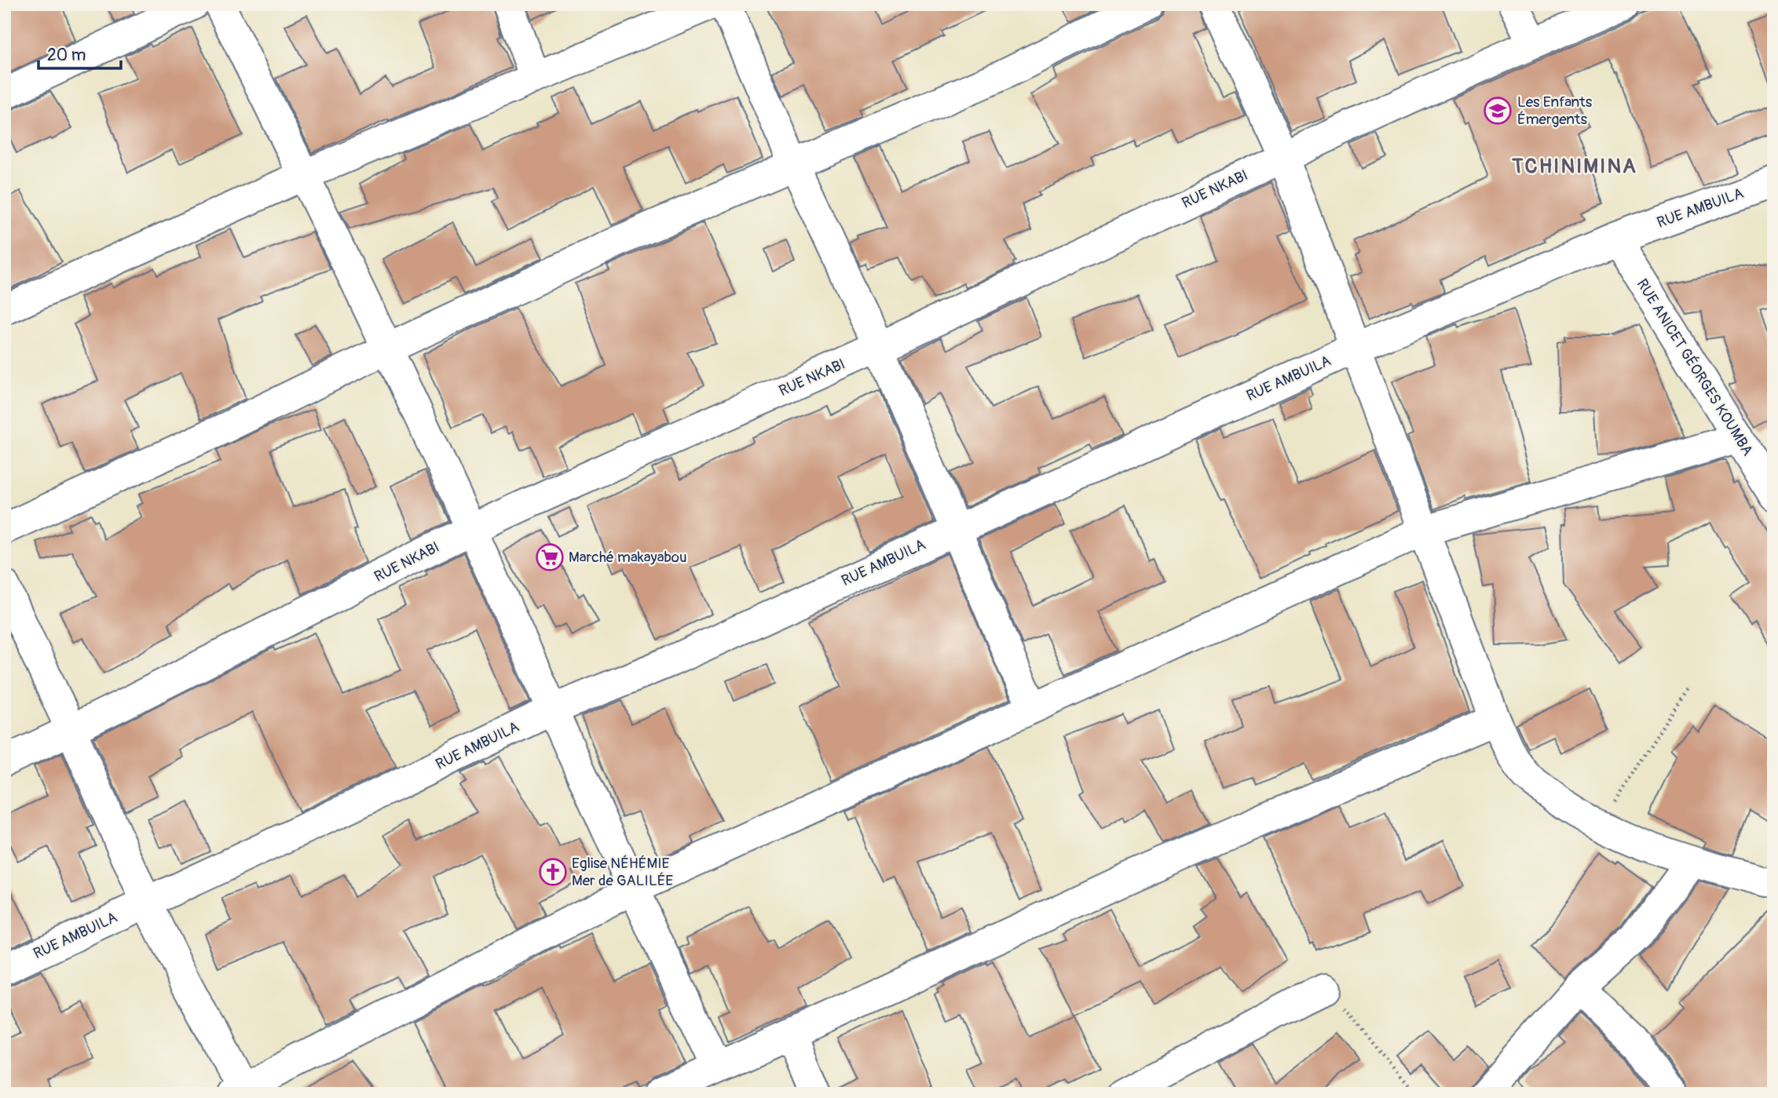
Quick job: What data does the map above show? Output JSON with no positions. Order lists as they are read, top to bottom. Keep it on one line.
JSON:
{"streets":{"street":["RUE NKABI","RUE AMBUILA","RUE ANICET GÉORGES KOUMBA"]},"crossings":[["RUE AMBUILA","RUE ANICET GÉORGES KOUMBA"]],"districts":["TCHINIMINA"],"places":{"school or university":["Les Enfants Émergents"],"supermarket":["Marché makayabou"],"church":["Eglise NÉHÉMIE Mer de GALILÉE"]},"scale_bar":"20 m"}
